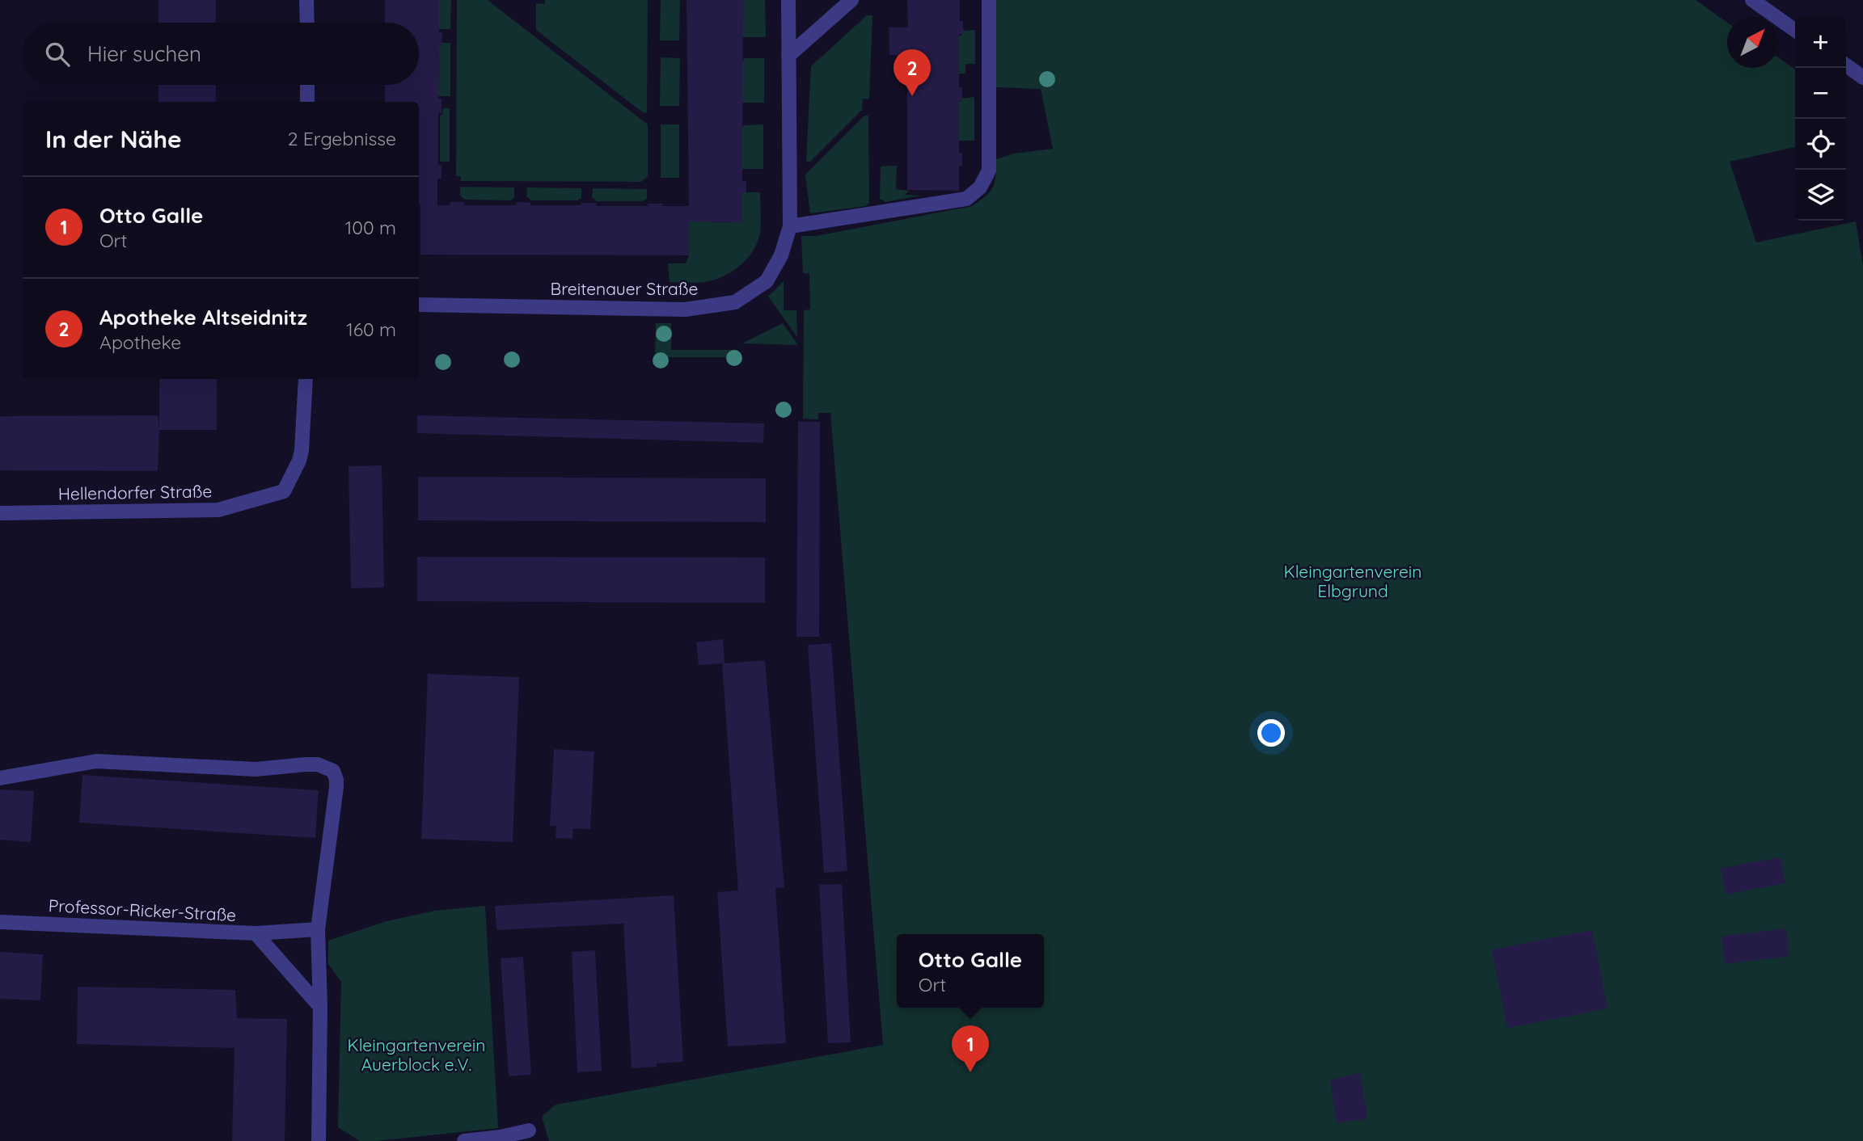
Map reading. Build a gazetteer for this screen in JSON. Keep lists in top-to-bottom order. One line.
{"streets":{"street":["Breitenauer Straße","Hellendorfer Straße","Professor-Ricker-Straße"]},"parks":["Kleingartenverein Elbgrund","Kleingartenverein Auerblock e.V."],"north":"top right","page":{"map_buttons":["+","−"],"search":"Hier suchen","pins":["2","1"],"heading":["In der Nähe","2 Ergebnisse"],"list":[{"mark":"1","name":"Otto Galle","note":"Ort","value":"100 m"},{"mark":"2","name":"Apotheke Altseidnitz","note":"Apotheke","value":"160 m"}],"popup":["Otto Galle","Ort"]}}
